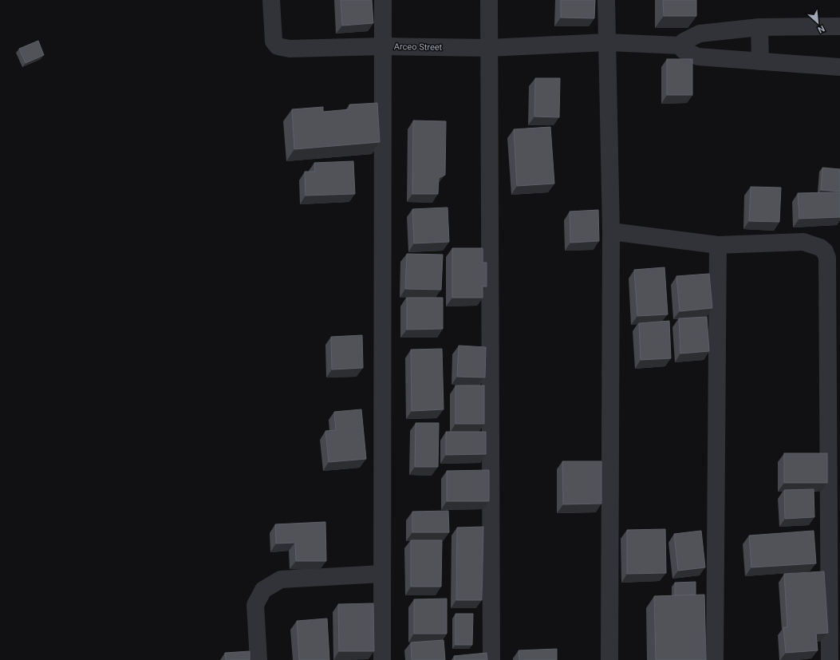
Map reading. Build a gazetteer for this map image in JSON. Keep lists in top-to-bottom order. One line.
{"streets":{"street":["Arceo Street"]},"north":"bottom right"}
